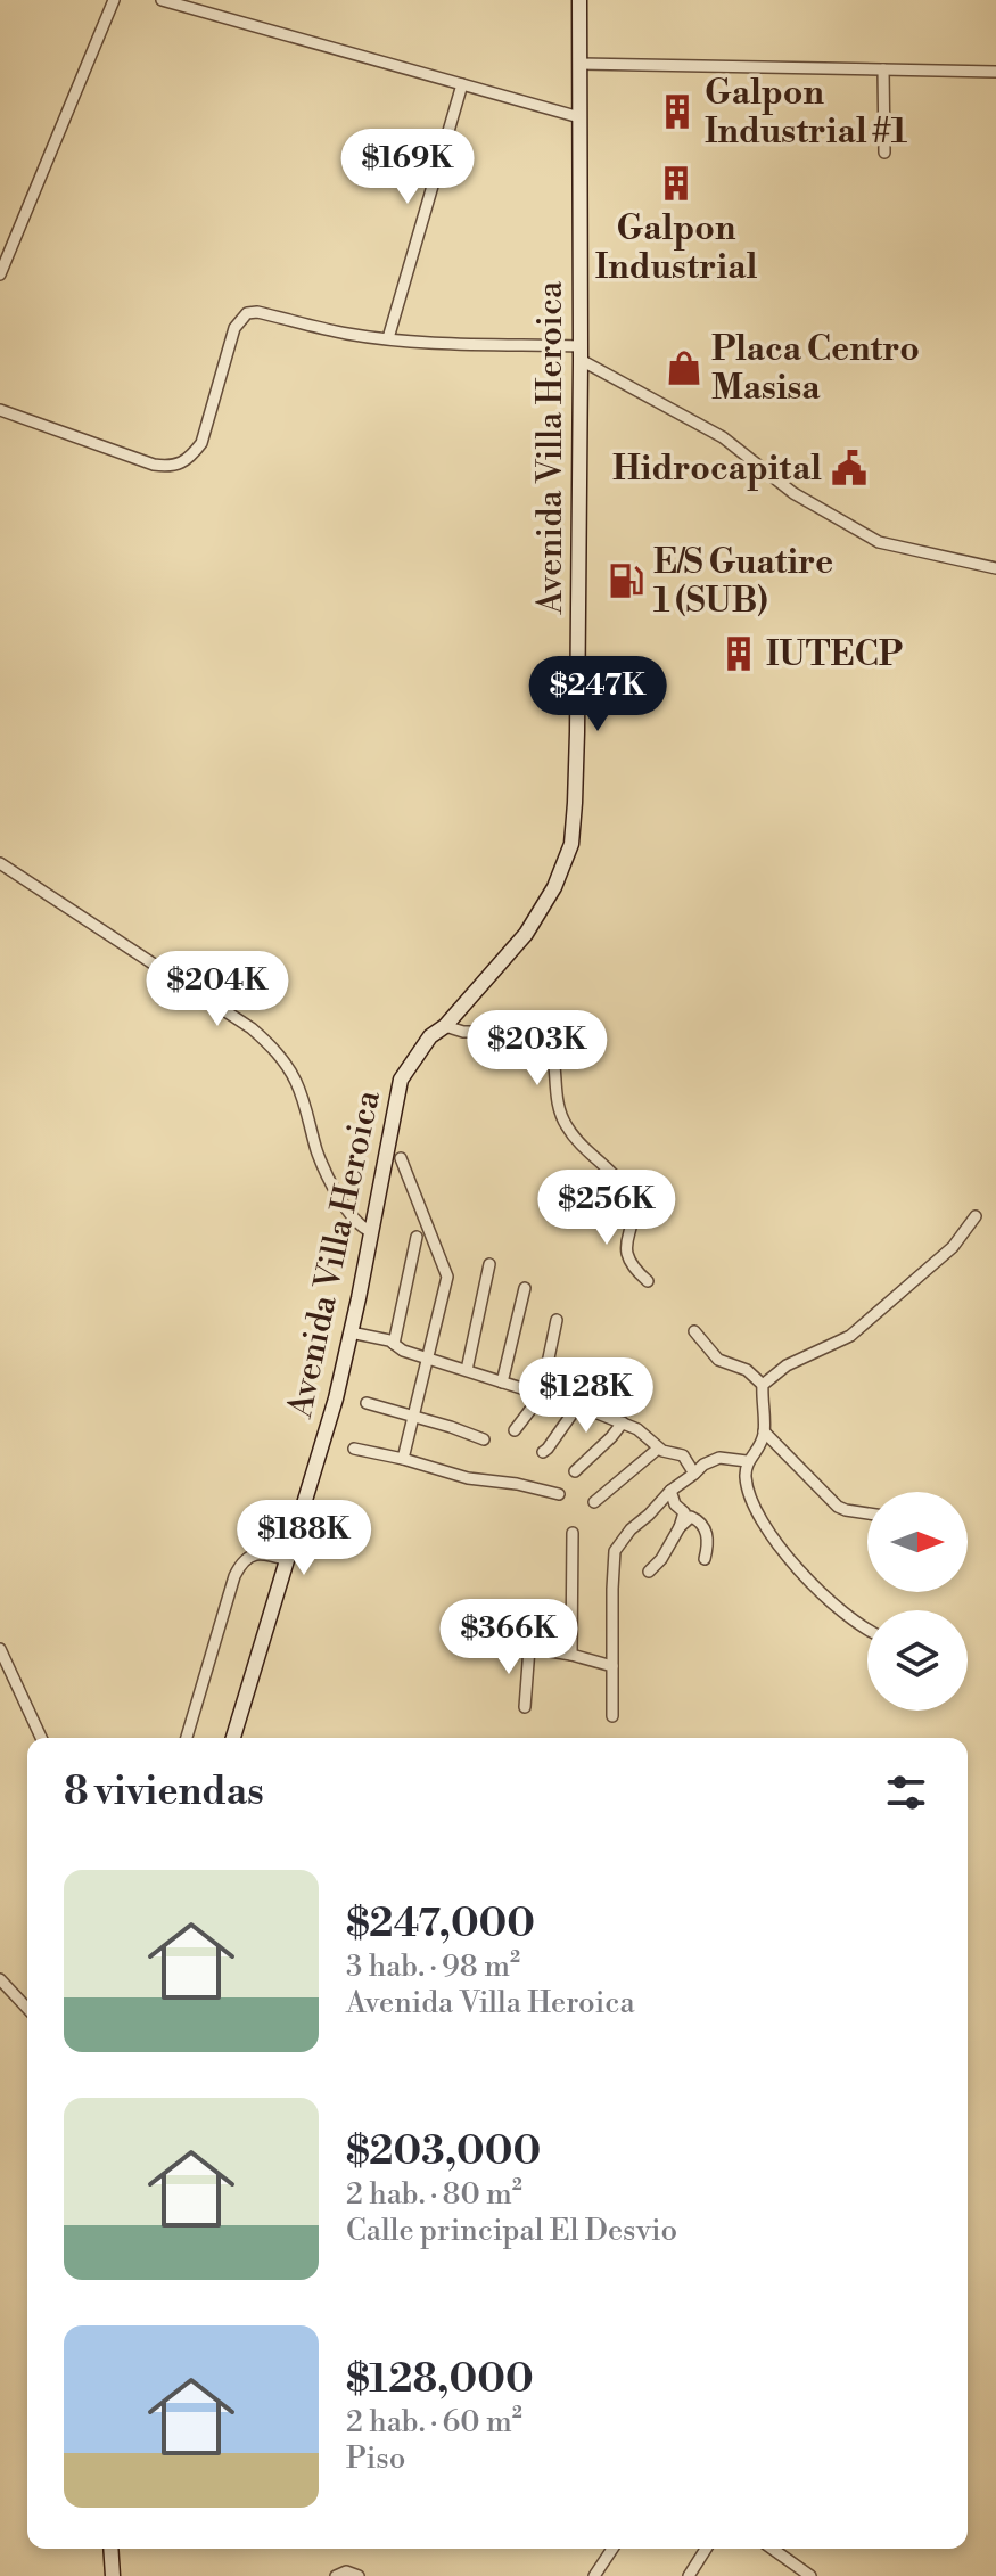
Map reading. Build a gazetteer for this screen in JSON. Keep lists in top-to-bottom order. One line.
{"streets":{"main road":["Avenida Villa Heroica"]},"places":{"building":["Galpon Industrial #1","Galpon Industrial","IUTECP"],"shop":["Placa Centro Masisa"],"public building":["Hidrocapital"],"fuel station":["E/S Guatire 1 (SUB)"]},"north":"right","page":{"price":["$169K","$247K","$204K","$203K","$256K","$128K","$188K","$366K"],"heading":"8 viviendas","list":[{"name":"$247,000","note":"3 hab. · 98 m² · Avenida Villa Heroica"},{"name":"$203,000","note":"2 hab. · 80 m² · Calle principal El Desvio"},{"name":"$128,000","note":"2 hab. · 60 m² · Piso"}]}}
